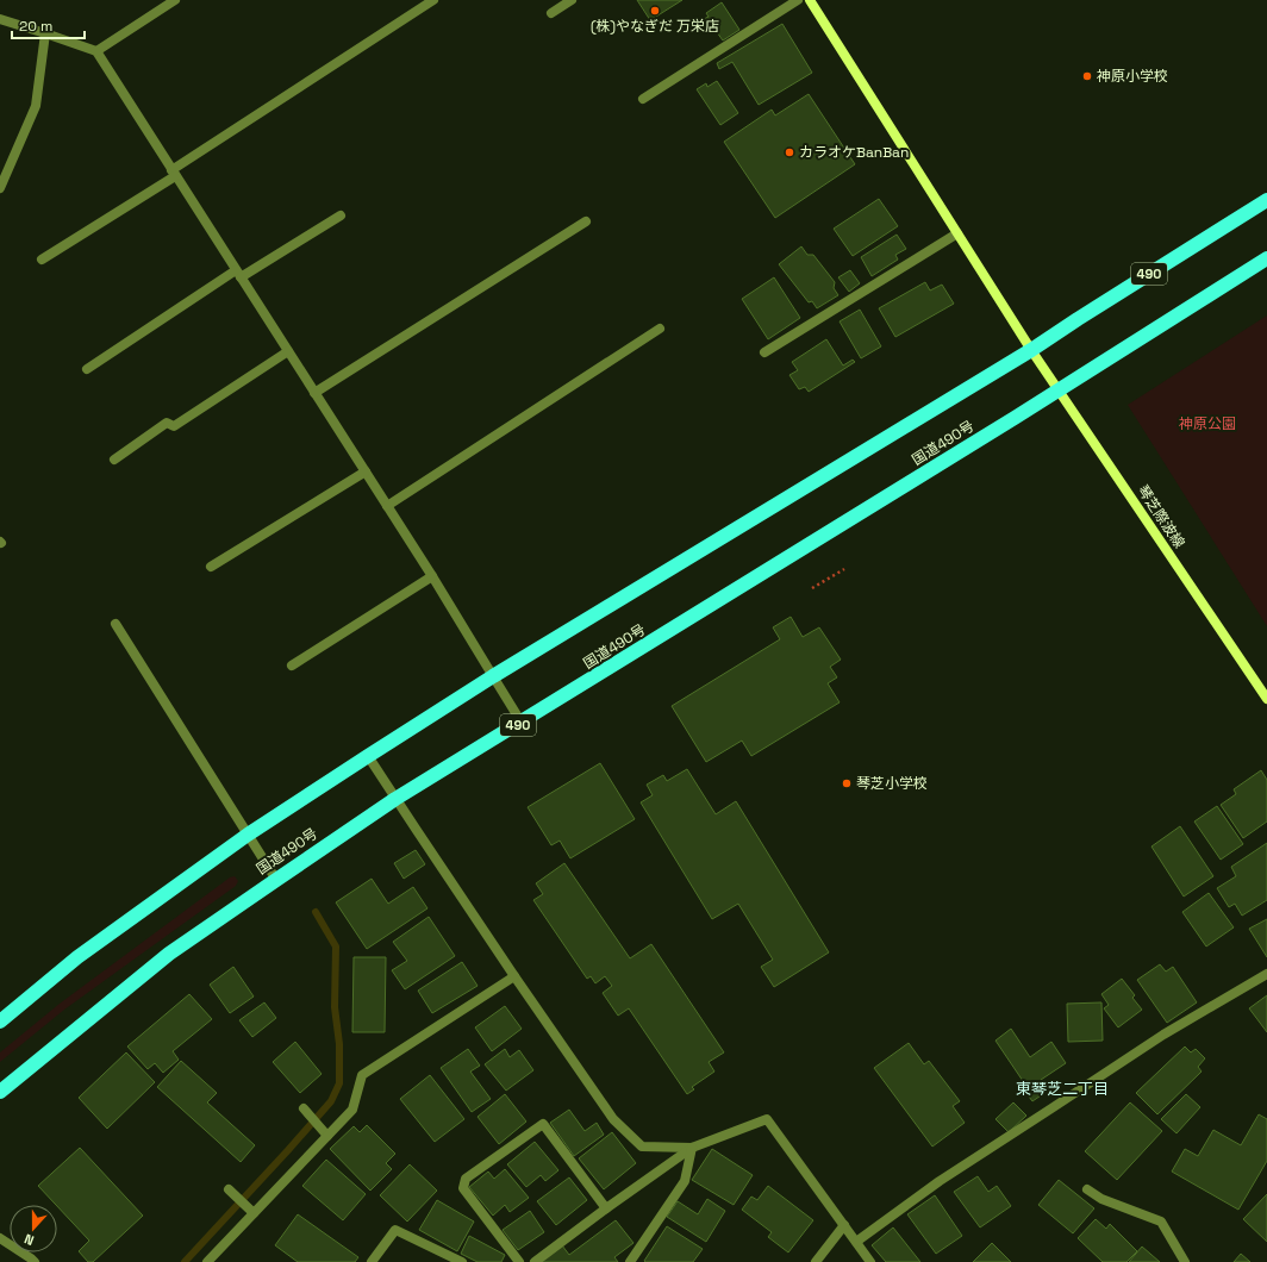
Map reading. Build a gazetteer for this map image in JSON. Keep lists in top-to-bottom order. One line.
{"streets":{"highway":["490","国道490号"],"main road":["琴芝際波線"]},"crossings":[["490","琴芝際波線"],["国道490号","琴芝際波線"]],"districts":["東琴芝二丁目"],"parks":["神原公園"],"places":["(株)やなぎだ 万栄店","神原小学校","カラオケBanBan","琴芝小学校"],"scale_bar":"20 m","north":"bottom"}
